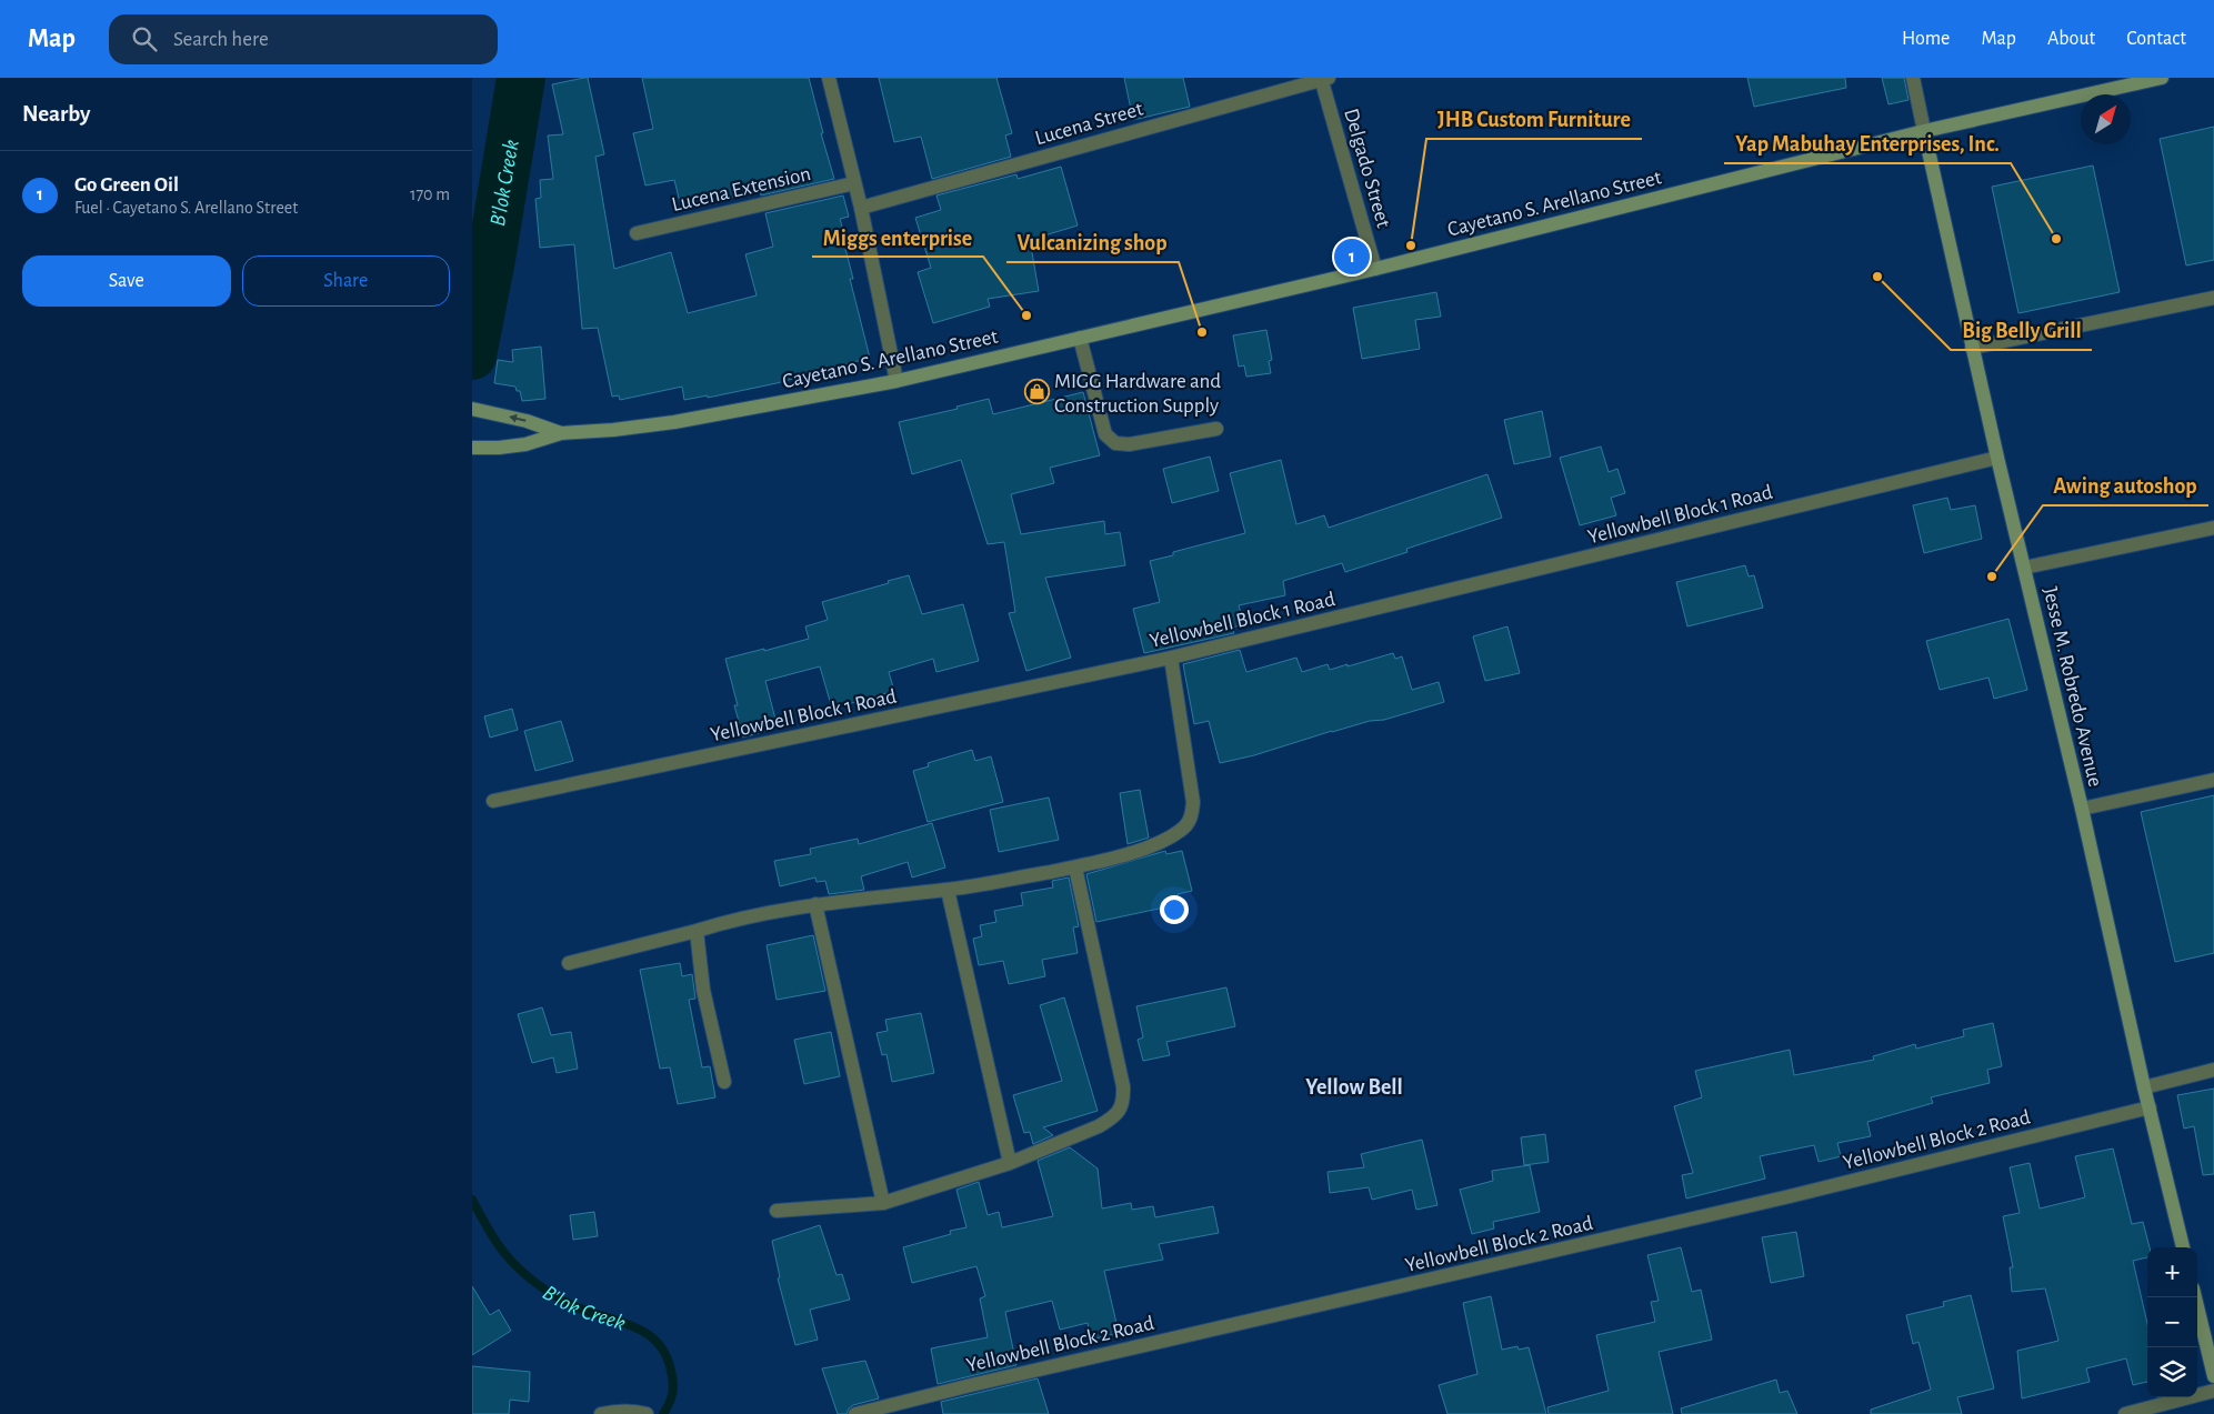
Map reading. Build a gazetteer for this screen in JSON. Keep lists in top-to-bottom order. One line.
{"streets":{"main road":["Cayetano S. Arellano Street","Jesse M. Robredo Avenue"],"street":["Lucena Street","Delgado Street","Lucena Extension","Yellowbell Block 1 Road","Yellowbell Block 2 Road"]},"crossings":[["Lucena Street","Delgado Street"],["Delgado Street","Cayetano S. Arellano Street"],["Cayetano S. Arellano Street","Jesse M. Robredo Avenue"],["Yellowbell Block 1 Road","Jesse M. Robredo Avenue"],["Jesse M. Robredo Avenue","Yellowbell Block 2 Road"]],"districts":["Yellow Bell"],"water":["B'lok Creek"],"places":{"other":["Yap Mabuhay Enterprises, Inc.","JHB Custom Furniture","Big Belly Grill","Miggs enterprise","Vulcanizing shop","Awing autoshop"],"shop":["MIGG Hardware and Construction Supply"]},"north":"top right","page":{"header":"Map","search":"Search here","nav":["Home","Map","About","Contact"],"heading":"Nearby","list":[{"mark":"1","name":"Go Green Oil","note":"Fuel · Cayetano S. Arellano Street","value":"170 m"}],"pins":"1","buttons":["Save","Share"],"map_buttons":["+","−"]}}
